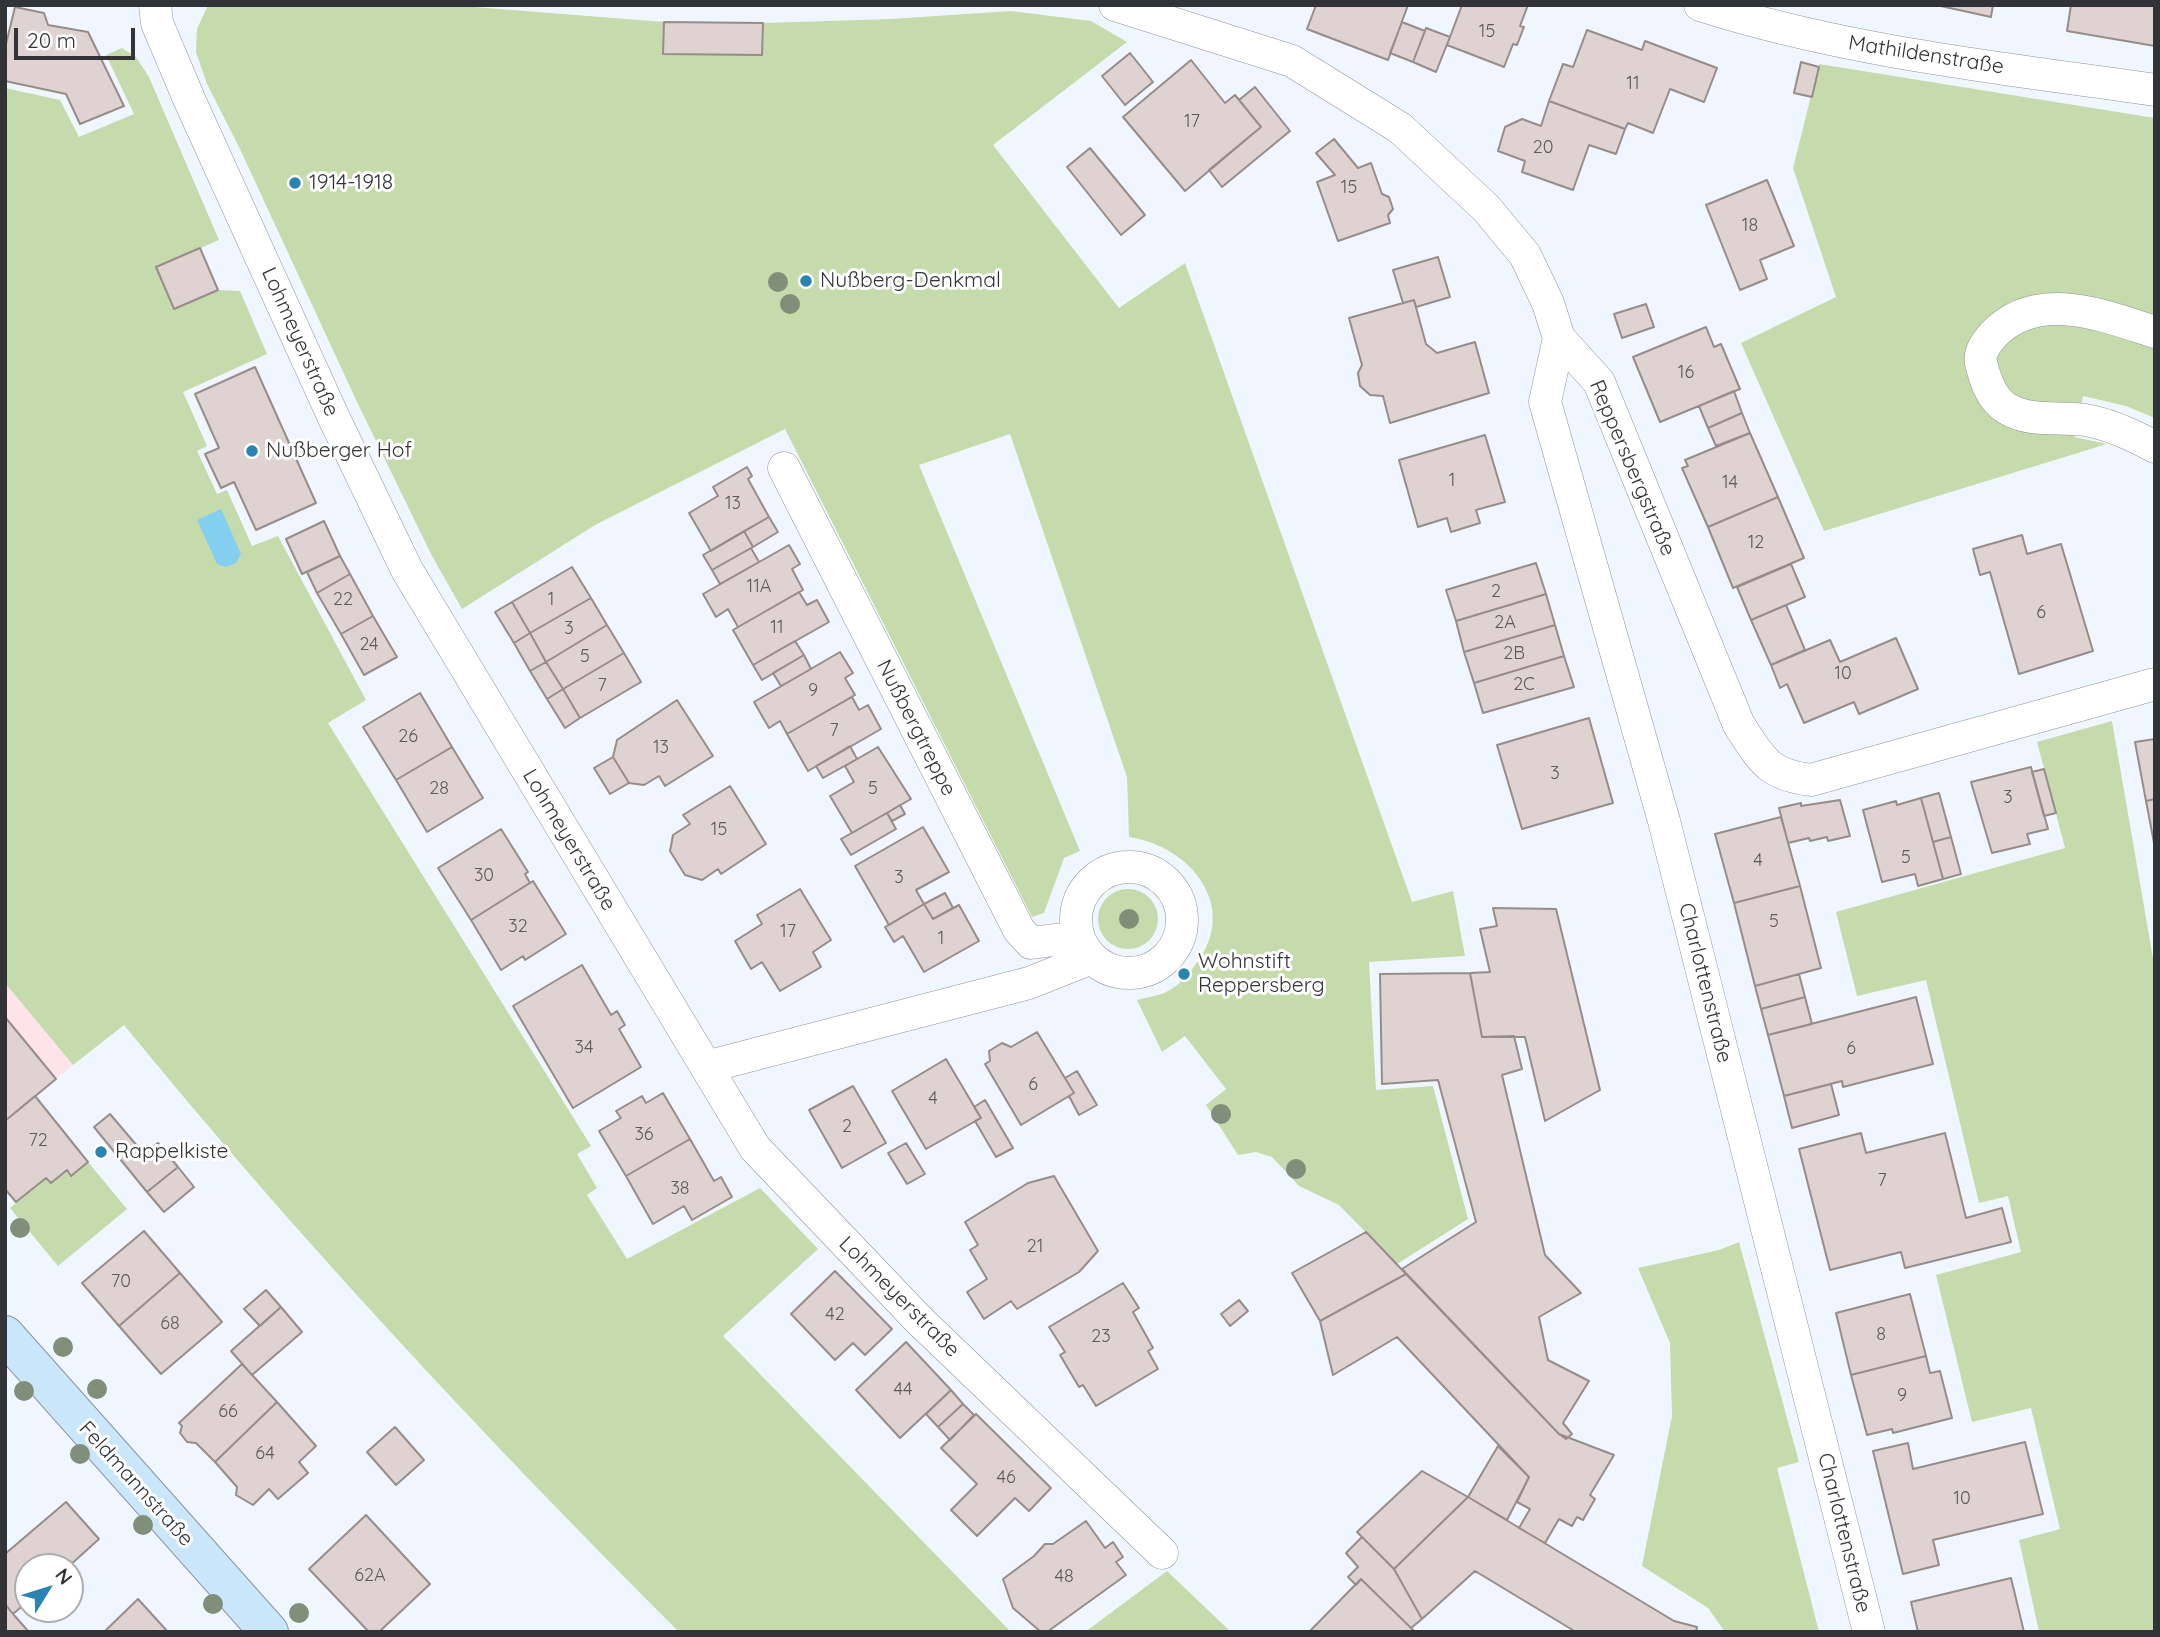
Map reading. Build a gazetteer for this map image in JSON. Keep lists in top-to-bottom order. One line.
{"streets":{"street":["Mathildenstraße","Lohmeyerstraße","Reppersbergstraße","Nußbergtreppe","Charlottenstraße","Feldmannstraße"]},"crossings":[["Lohmeyerstraße","Nußbergtreppe"],["Reppersbergstraße","Charlottenstraße"]],"places":["1914-1918","Nußberg-Denkmal","Nußberger Hof","Wohnstift Reppersberg","Rappelkiste"],"house_numbers":["15","11","17","20","15","18","16","1","14","13","12","11A","2","22","1","6","2A","11","3","24","2B","5","10","2C","7","9","7","26","13","3","28","5","3","15","5","4","30","3","5","32","17","1","34","6","6","4","2","36","72","7","38","21","70","42","68","8","23","44","9","66","64","46","10","62A","48"],"scale_bar":"20 m","north":"top right"}
